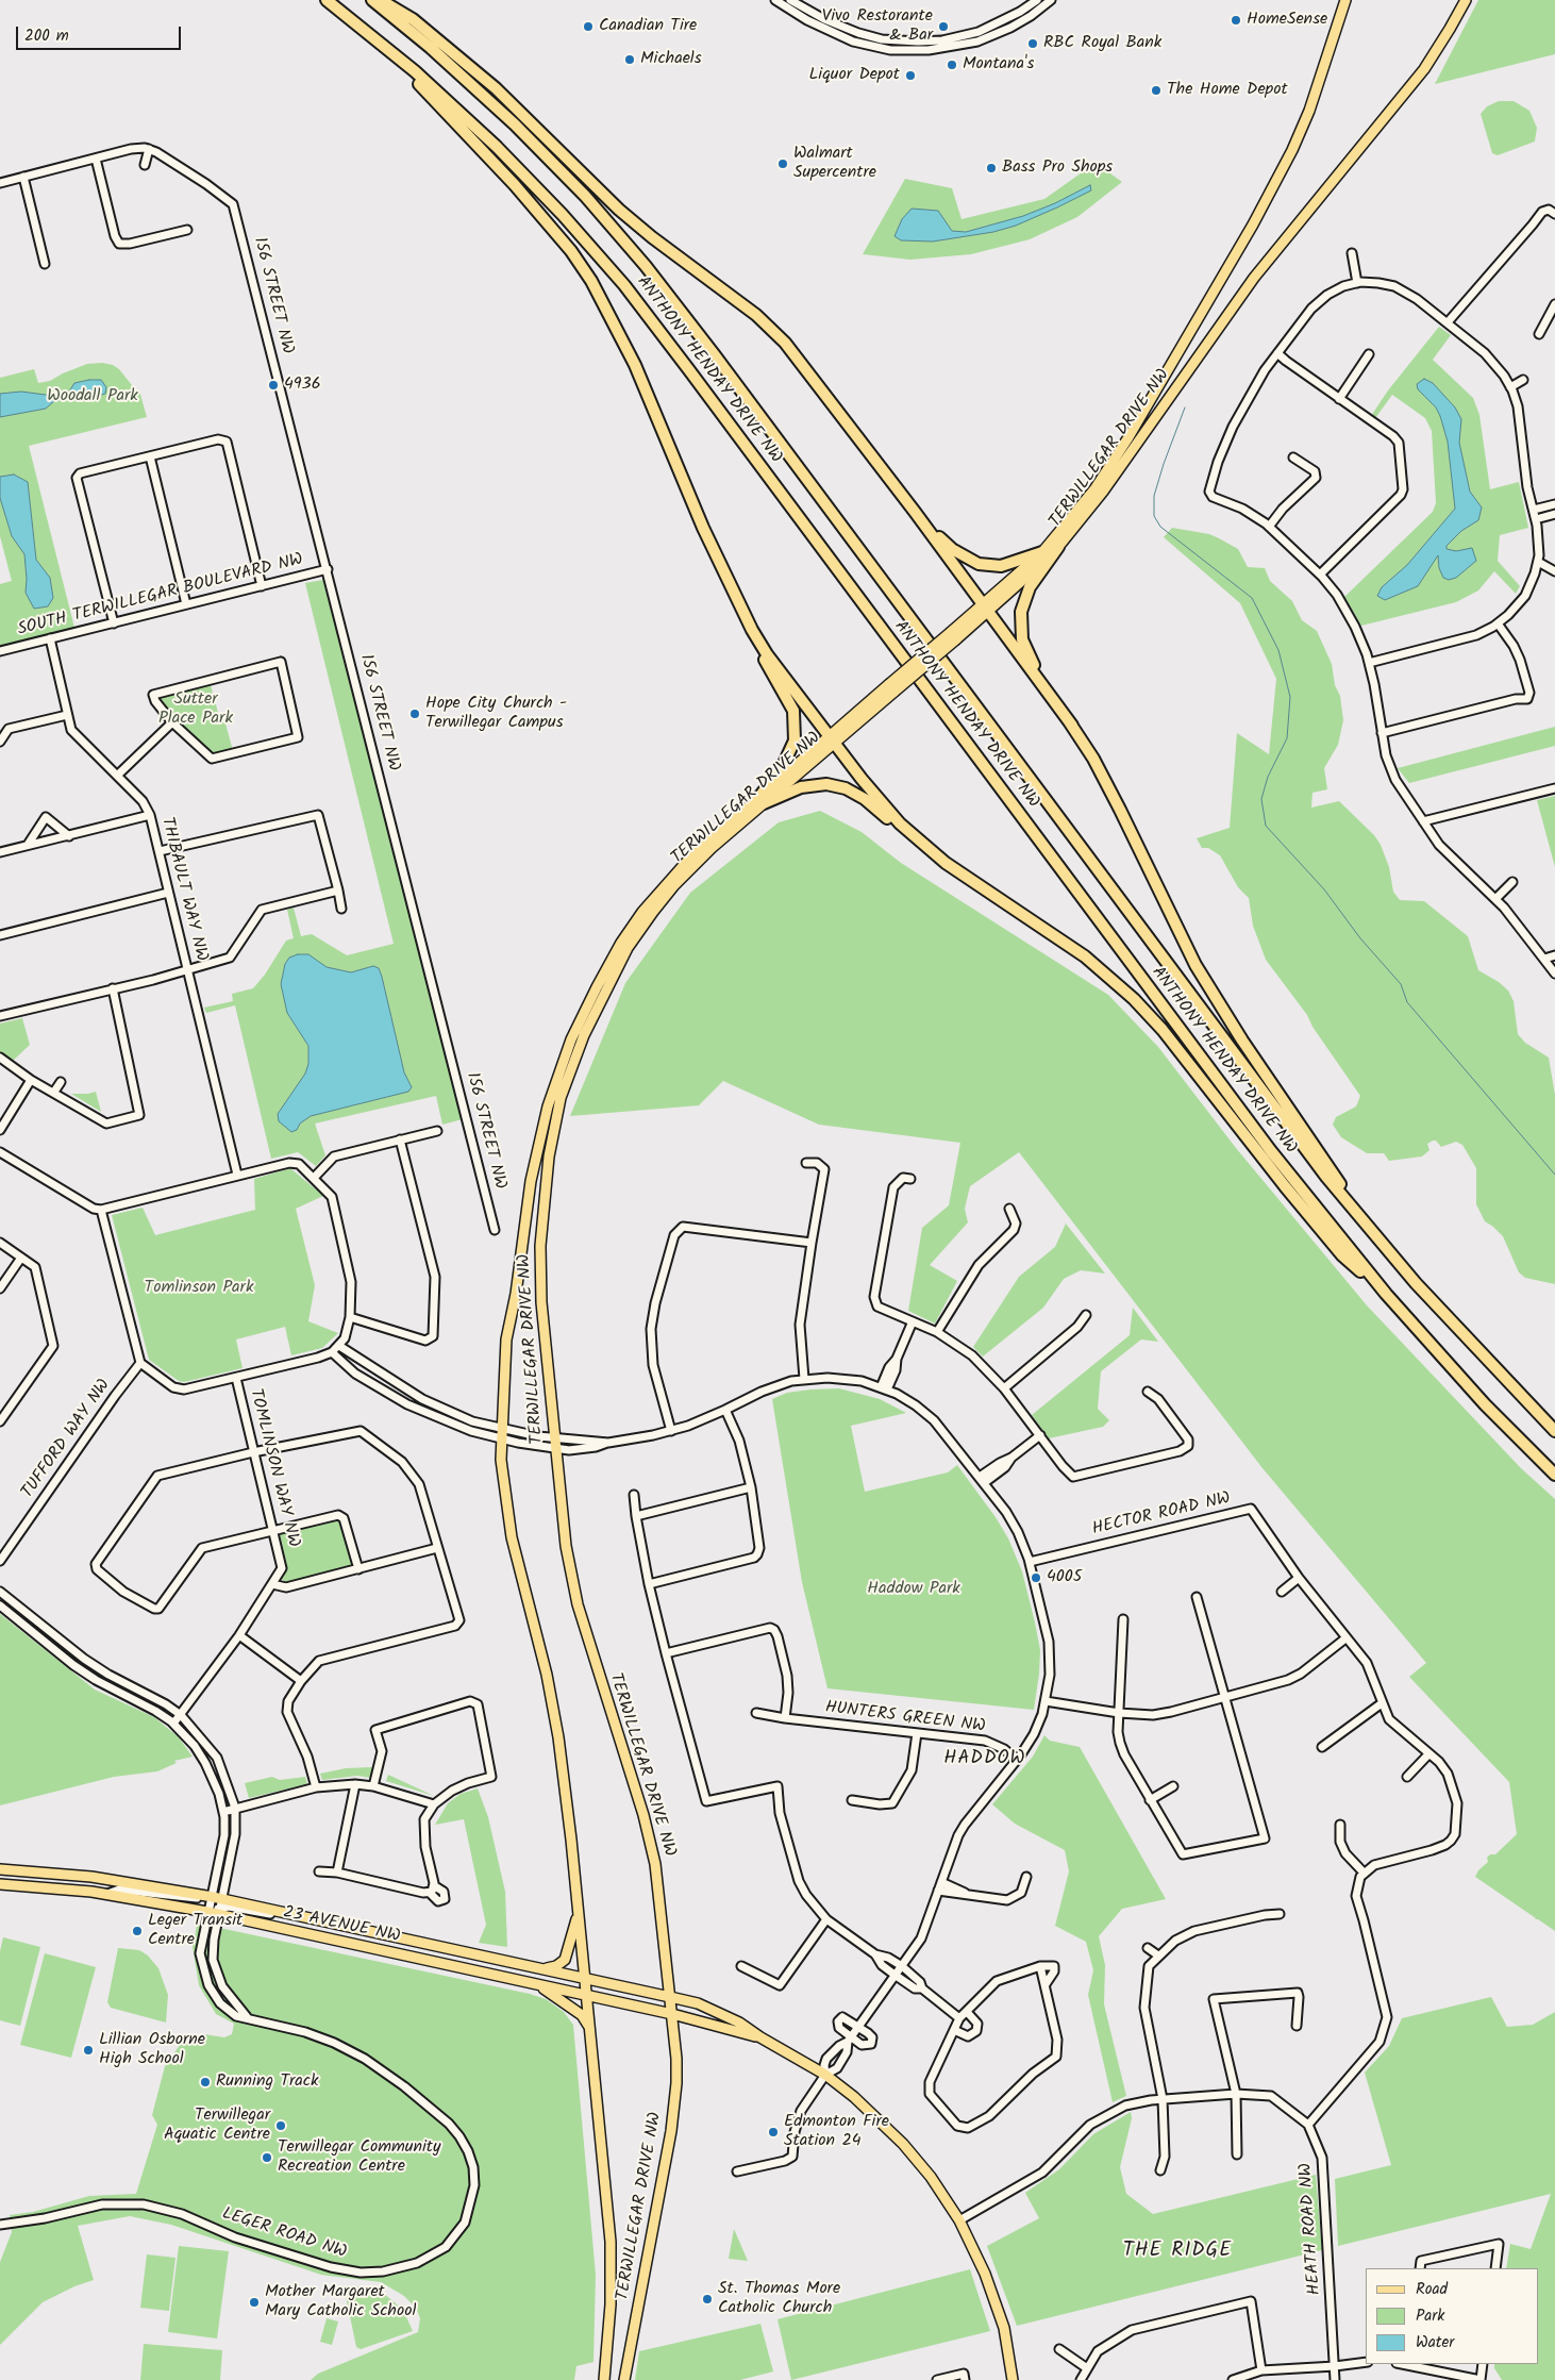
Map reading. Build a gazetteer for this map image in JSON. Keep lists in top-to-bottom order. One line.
{"streets":{"highway":["ANTHONY HENDAY DRIVE NW"],"main road":["TERWILLEGAR DRIVE NW","23 AVENUE NW"],"street":["156 STREET NW","SOUTH TERWILLEGAR BOULEVARD NW","THIBAULT WAY NW","TUFFORD WAY NW","TOMLINSON WAY NW","HECTOR ROAD NW","HUNTERS GREEN NW","HEATH ROAD NW","LEGER ROAD NW"]},"crossings":[["156 STREET NW","SOUTH TERWILLEGAR BOULEVARD NW"],["TERWILLEGAR DRIVE NW","23 AVENUE NW"],["SOUTH TERWILLEGAR BOULEVARD NW","THIBAULT WAY NW"],["TOMLINSON WAY NW","LEGER ROAD NW"],["23 AVENUE NW","LEGER ROAD NW"]],"districts":["HADDOW","THE RIDGE"],"parks":["Woodall Park","Sutter Place Park","Tomlinson Park","Haddow Park"],"places":["HomeSense","Canadian Tire","Vivo Restorante & Bar","RBC Royal Bank","Michaels","Montana's","Liquor Depot","The Home Depot","Walmart Supercentre","Bass Pro Shops","4936","Hope City Church - Terwillegar Campus","4005","Leger Transit Centre","Lillian Osborne High School","Running Track","Terwillegar Aquatic Centre","Edmonton Fire Station 24","Terwillegar Community Recreation Centre","St. Thomas More Catholic Church","Mother Margaret Mary Catholic School"],"legend":["Road","Park","Water"],"scale_bar":"200 m"}
